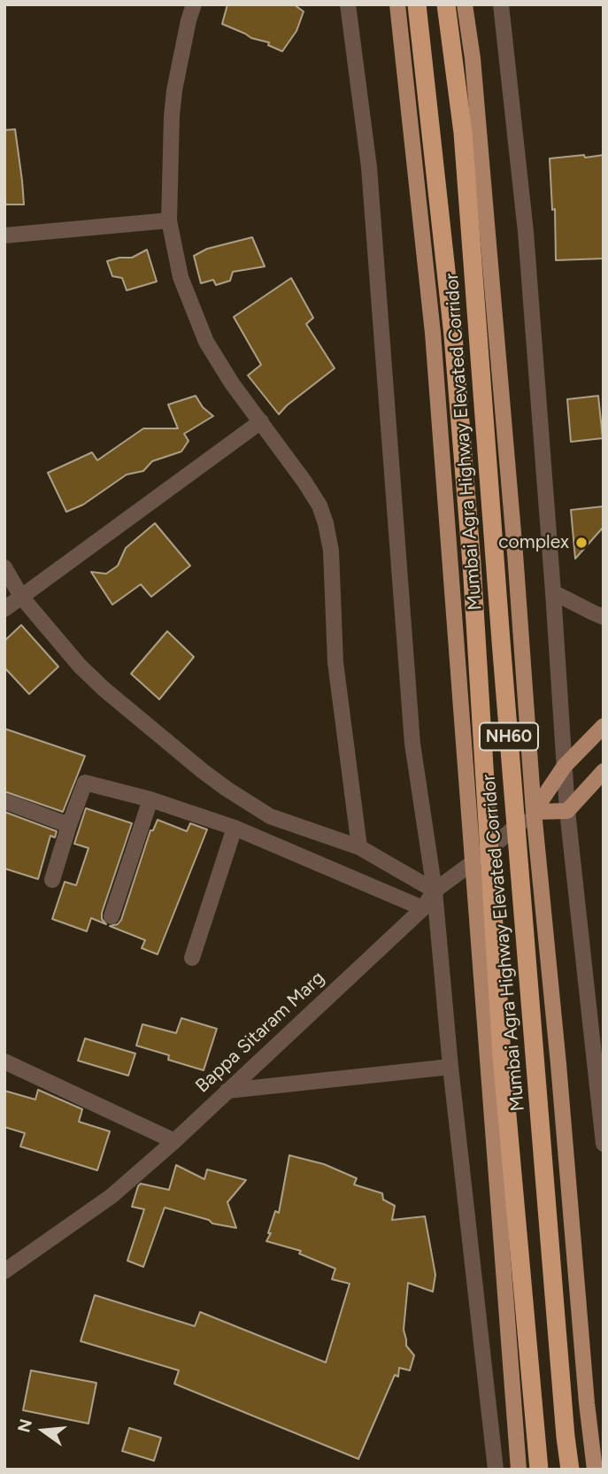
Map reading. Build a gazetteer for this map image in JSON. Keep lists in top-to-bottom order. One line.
{"streets":{"highway":["Mumbai Agra Highway Elevated Corridor","NH60"],"street":["Bappa Sitaram Marg"]},"places":["complex"],"north":"left"}
